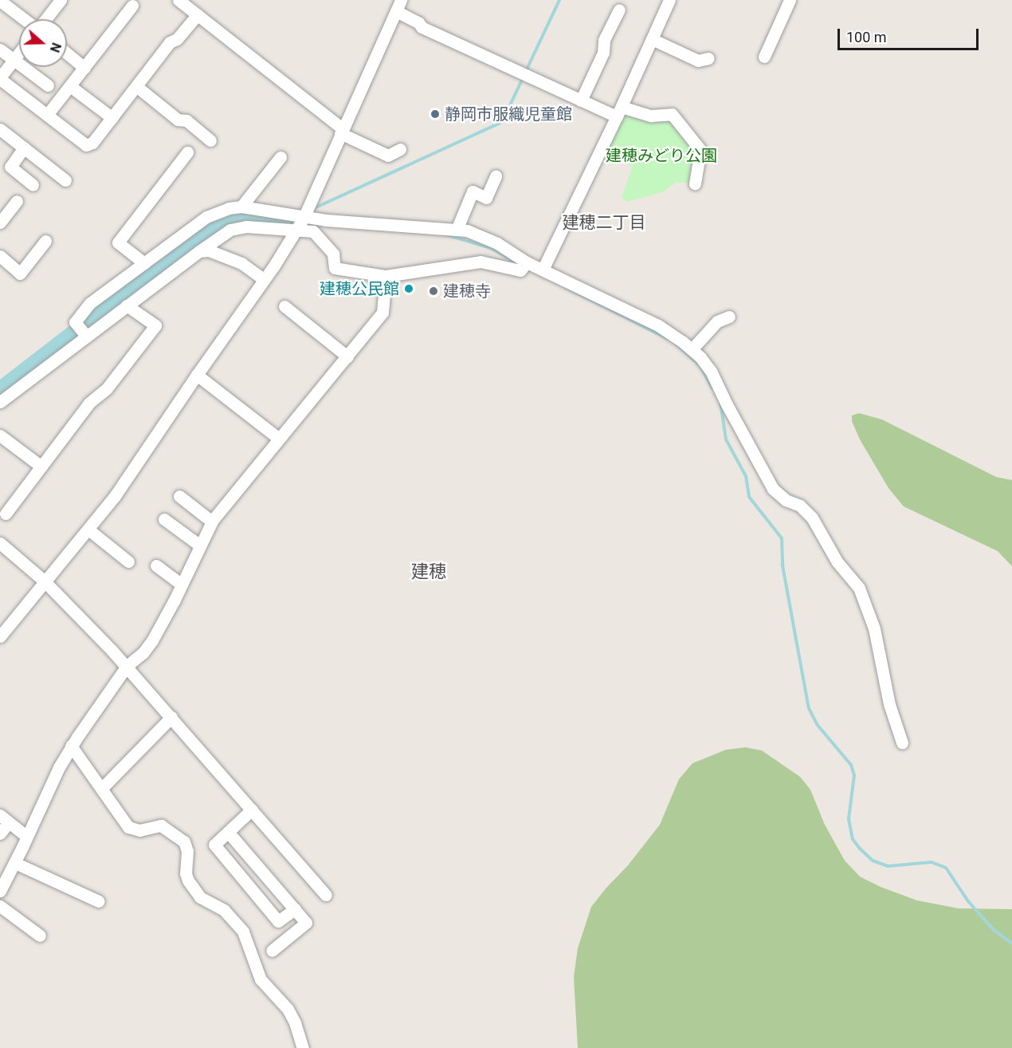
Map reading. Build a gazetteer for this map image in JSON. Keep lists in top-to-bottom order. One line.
{"districts":["建穂二丁目","建穂"],"parks":["建穂みどり公園"],"places":["静岡市服織児童館","建穂公民館","建穂寺"],"scale_bar":"100 m","north":"right"}
